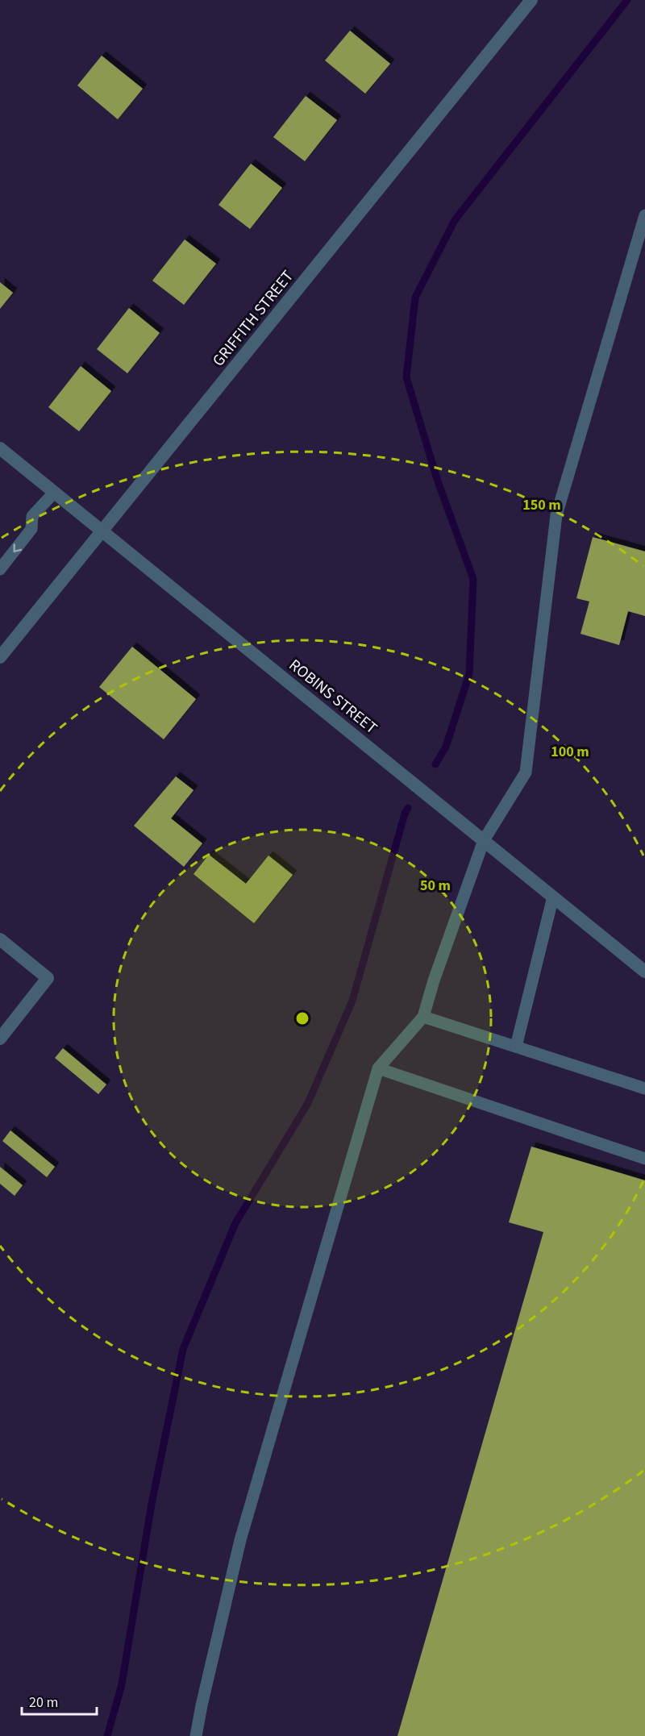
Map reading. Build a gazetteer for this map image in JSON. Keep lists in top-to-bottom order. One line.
{"streets":{"street":["GRIFFITH STREET","ROBINS STREET"]},"crossings":[["GRIFFITH STREET","ROBINS STREET"]],"scale_bar":"20 m","rings":["150 m","100 m","50 m"]}
